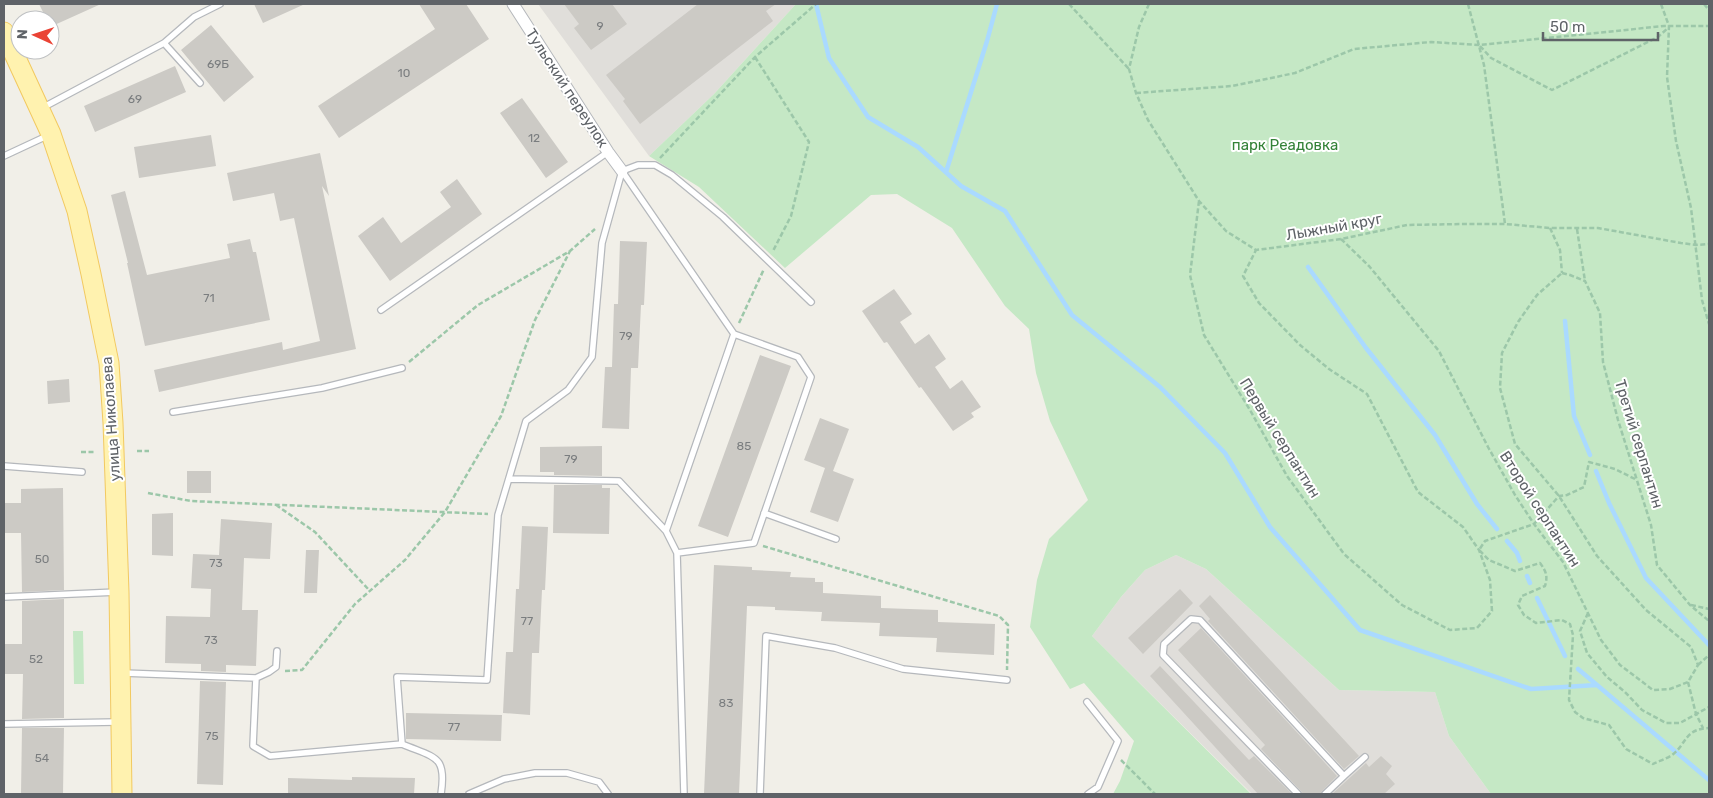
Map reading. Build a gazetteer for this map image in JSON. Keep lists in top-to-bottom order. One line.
{"streets":{"main road":["улица Николаева"],"street":["Тульский переулок"],"path":["Лыжный круг","Первый серпантин","Третий серпантин","Второй серпантин"]},"crossings":[["Лыжный круг","Первый серпантин"],["Лыжный круг","Третий серпантин"],["Лыжный круг","Второй серпантин"]],"parks":["парк Реадовка"],"house_numbers":["9","69Б","10","69","12","71","79","85","79","50","73","77","73","52","83","77","75","54"],"scale_bar":"50 m","north":"left"}
